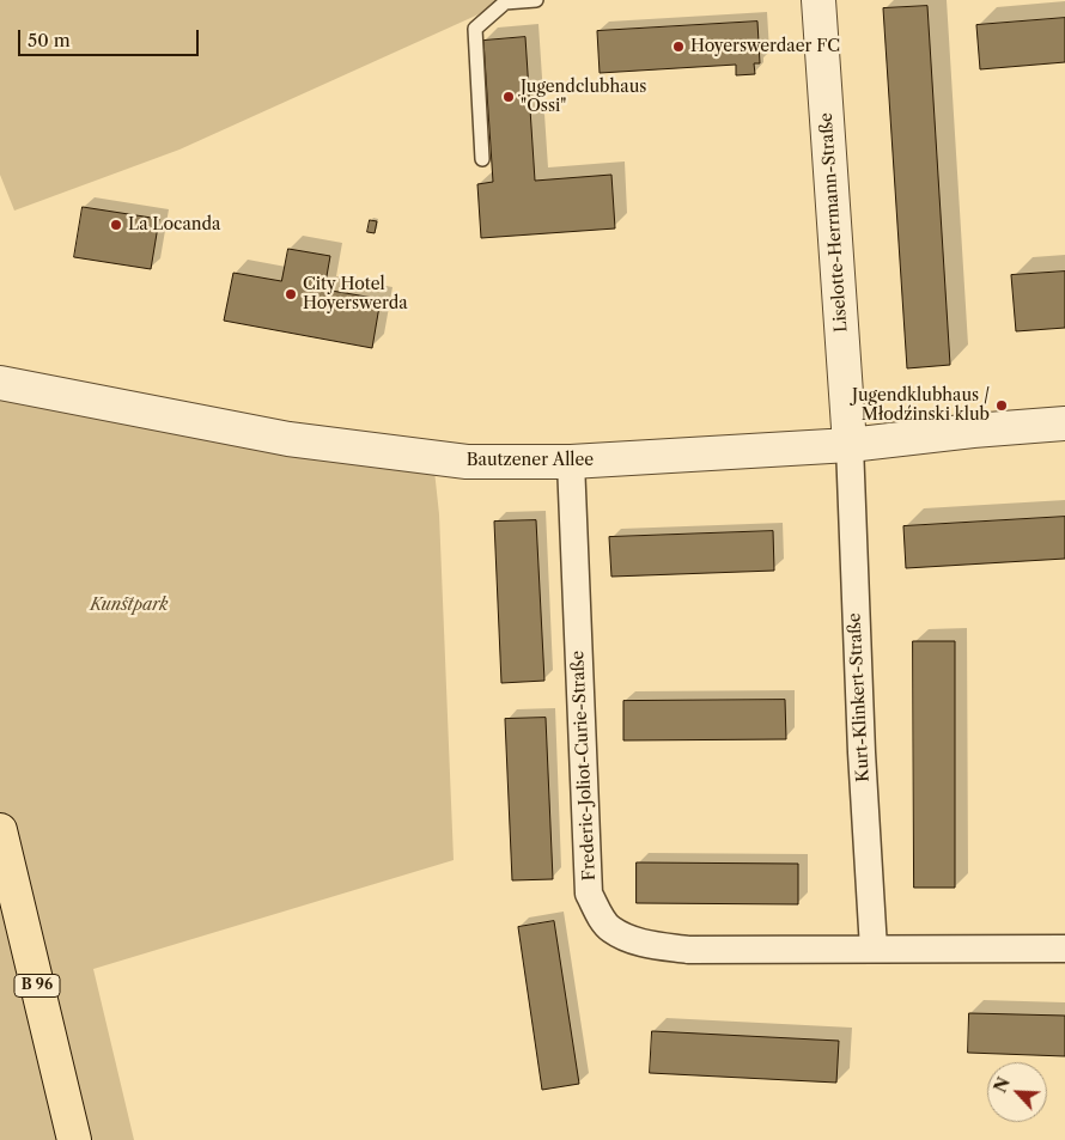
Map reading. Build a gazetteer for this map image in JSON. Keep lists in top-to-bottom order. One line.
{"streets":{"main road":["B 96"],"street":["Liselotte-Herrmann-Straße","Bautzener Allee","Kurt-Klinkert-Straße","Frederic-Joliot-Curie-Straße"]},"crossings":[["Liselotte-Herrmann-Straße","Bautzener Allee"],["Liselotte-Herrmann-Straße","Kurt-Klinkert-Straße"],["Bautzener Allee","Kurt-Klinkert-Straße"],["Bautzener Allee","Frederic-Joliot-Curie-Straße"],["Kurt-Klinkert-Straße","Frederic-Joliot-Curie-Straße"]],"parks":["Kunstpark"],"places":["Hoyerswerdaer FC","Jugendclubhaus \"Ossi\"","La Locanda","City Hotel Hoyerswerda","Jugendklubhaus / Młodźinski klub"],"scale_bar":"50 m","north":"top left"}
